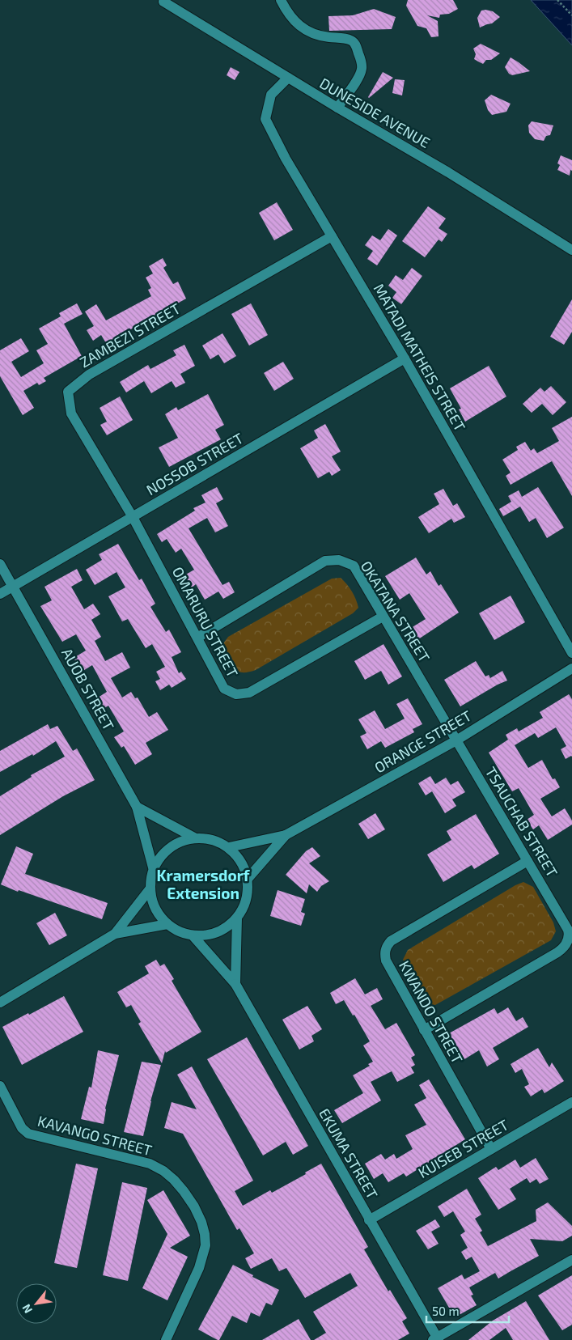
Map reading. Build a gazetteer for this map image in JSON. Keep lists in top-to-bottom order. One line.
{"streets":{"street":["DUNESIDE AVENUE","ZAMBEZI STREET","MATADI MATHEIS STREET","NOSSOB STREET","OKATANA STREET","OMARURU STREET","AUOB STREET","ORANGE STREET","TSAUCHAB STREET","KWANDO STREET","KAVANGO STREET","KUISEB STREET","EKUMA STREET"]},"crossings":[["DUNESIDE AVENUE","MATADI MATHEIS STREET"],["ZAMBEZI STREET","MATADI MATHEIS STREET"],["ZAMBEZI STREET","NOSSOB STREET"],["ZAMBEZI STREET","OMARURU STREET"],["MATADI MATHEIS STREET","NOSSOB STREET"],["NOSSOB STREET","OMARURU STREET"],["NOSSOB STREET","AUOB STREET"],["OKATANA STREET","OMARURU STREET"],["OKATANA STREET","ORANGE STREET"],["OKATANA STREET","TSAUCHAB STREET"],["AUOB STREET","ORANGE STREET"],["AUOB STREET","EKUMA STREET"],["ORANGE STREET","TSAUCHAB STREET"],["ORANGE STREET","EKUMA STREET"],["TSAUCHAB STREET","KWANDO STREET"],["KWANDO STREET","KUISEB STREET"],["KUISEB STREET","EKUMA STREET"]],"districts":["Kramersdorf Extension"],"scale_bar":"50 m","north":"bottom left"}
